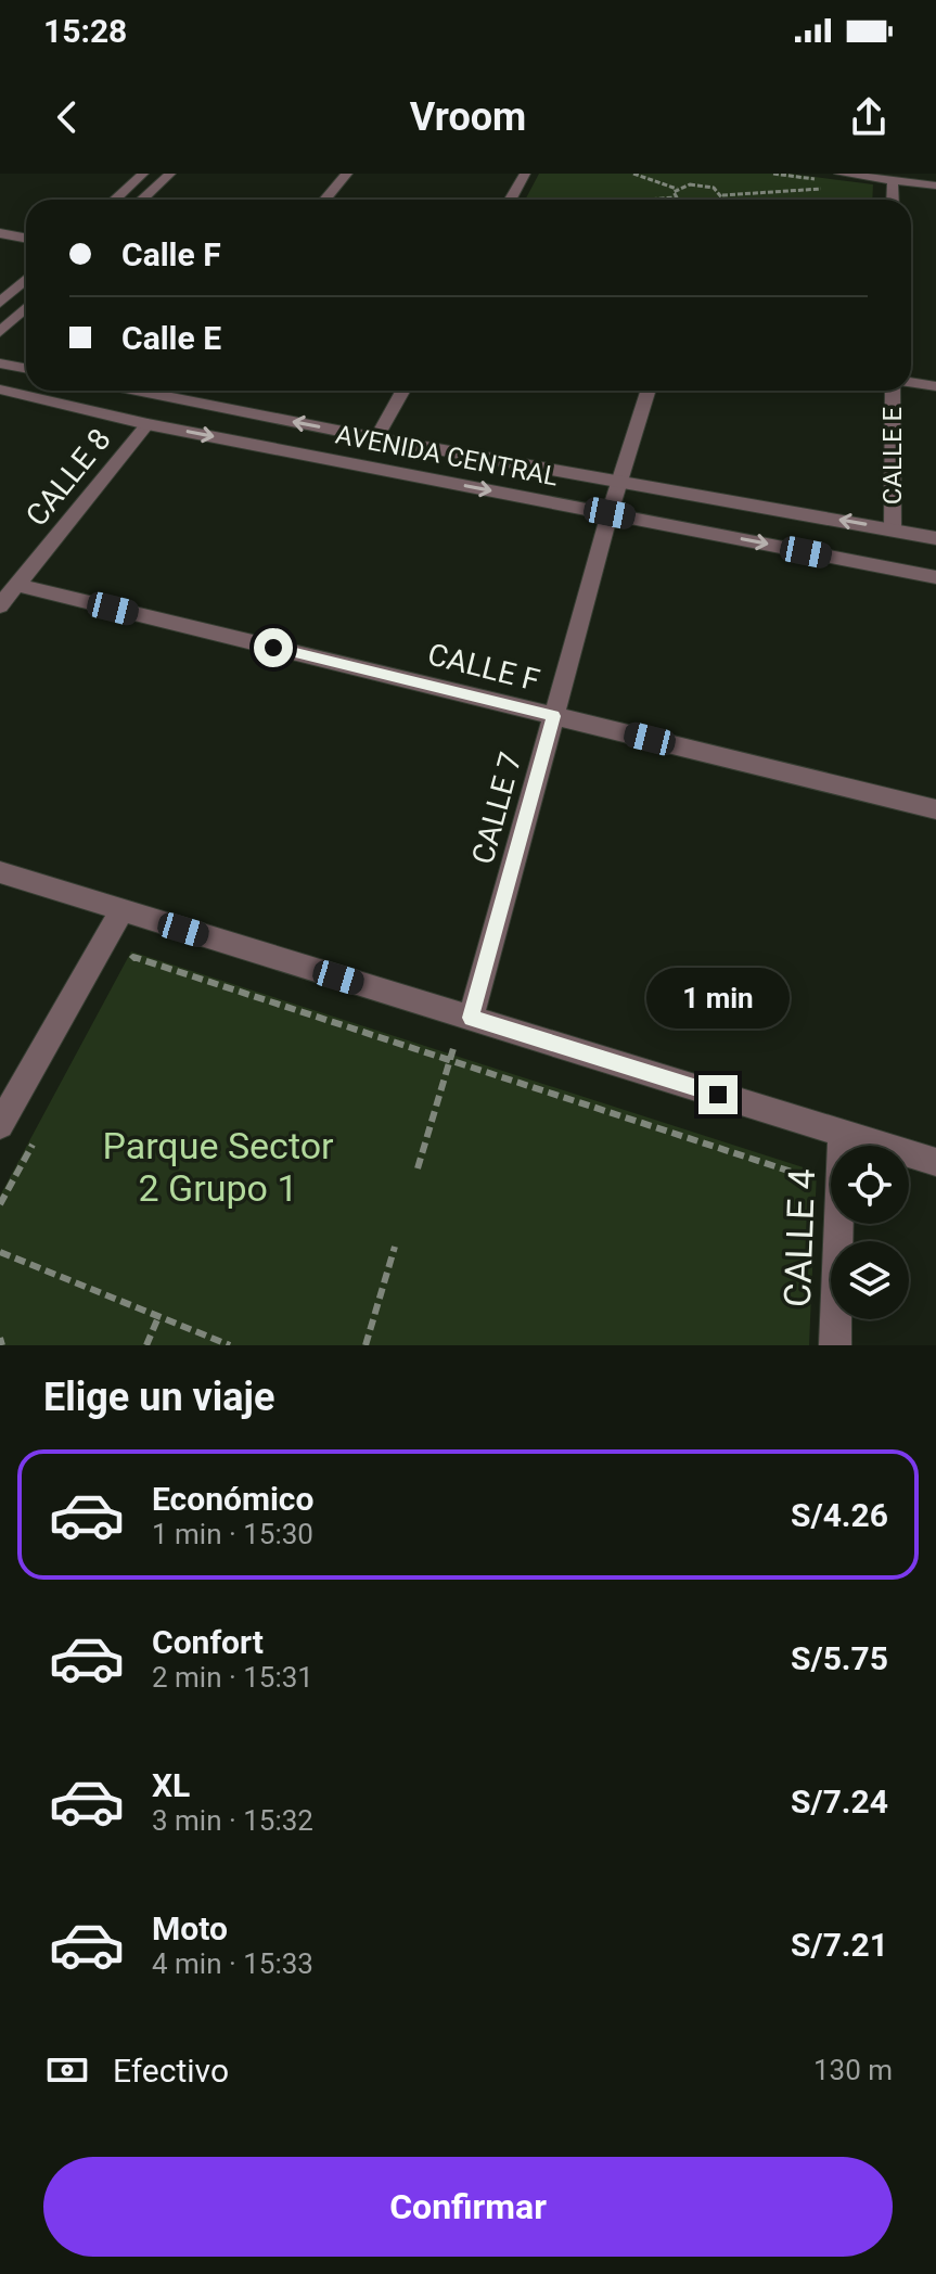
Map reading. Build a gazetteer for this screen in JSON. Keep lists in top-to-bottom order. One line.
{"streets":{"street":["AVENIDA CENTRAL","CALLE E","CALLE 8","CALLE F","CALLE 7","CALLE 4"]},"crossings":[["AVENIDA CENTRAL","CALLE E"],["AVENIDA CENTRAL","CALLE 8"],["AVENIDA CENTRAL","CALLE 7"],["CALLE 8","CALLE F"],["CALLE F","CALLE 7"]],"parks":["Parque Sector 2 Grupo 1"],"page":{"status":"15:28","header":"Vroom","banner":["Calle F","Calle E"],"bubble":"1 min","heading":"Elige un viaje","list":[{"name":"Económico","note":"1 min · 15:30","value":"S/4.26"},{"name":"Confort","note":"2 min · 15:31","value":"S/5.75"},{"name":"XL","note":"3 min · 15:32","value":"S/7.24"},{"name":"Moto","note":"4 min · 15:33","value":"S/7.21"}],"pay":["Efectivo","130 m"],"buttons":"Confirmar"}}
